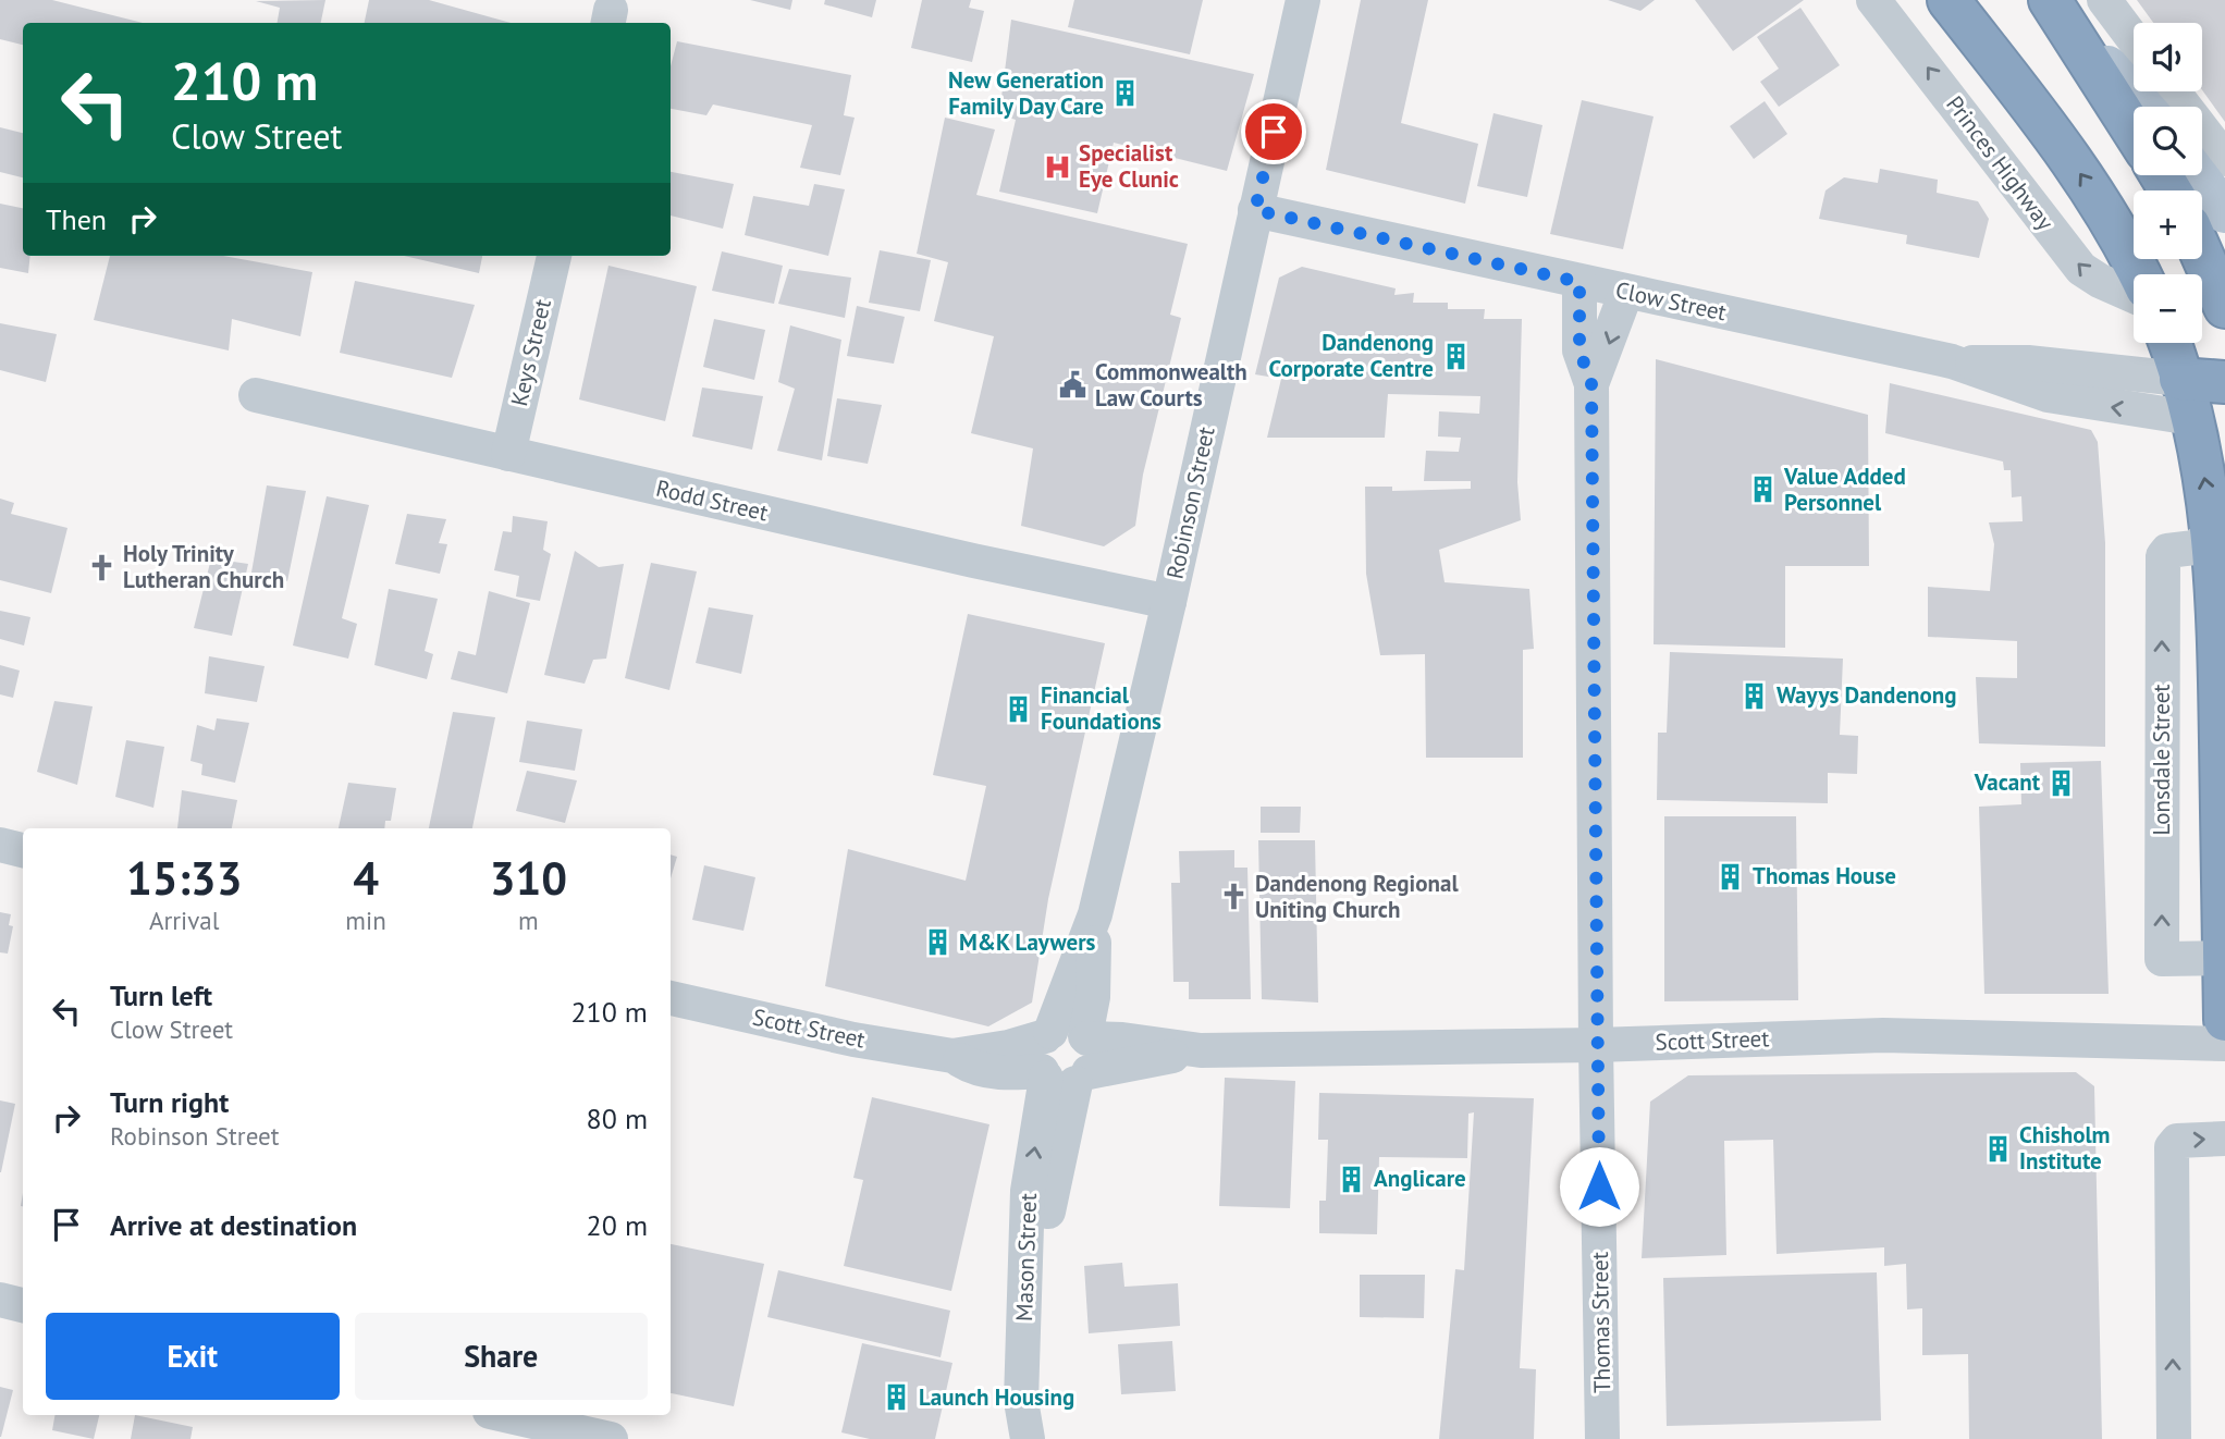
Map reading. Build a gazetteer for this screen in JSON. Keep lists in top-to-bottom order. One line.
{"streets":{"highway":["Clow Street"],"street":["Princes Highway","Keys Street","Rodd Street","Robinson Street","Lonsdale Street","Scott Street","Mason Street","Thomas Street"]},"crossings":[["Clow Street","Robinson Street"],["Clow Street","Thomas Street"],["Keys Street","Rodd Street"],["Rodd Street","Robinson Street"],["Robinson Street","Scott Street"],["Robinson Street","Mason Street"],["Scott Street","Mason Street"],["Scott Street","Thomas Street"]],"one_way":["Princes Highway","Lonsdale Street"],"places":{"building":["New Generation Family Day Care","Dandenong Corporate Centre","Value Added Personnel","Wayys Dandenong","Financial Foundations","Vacant","Thomas House","M&K Laywers","Chisholm Institute","Anglicare","Launch Housing"],"hospital":["Specialist Eye Clunic"],"public building":["Commonwealth Law Courts"],"church":["Holy Trinity Lutheran Church","Dandenong Regional Uniting Church"]},"page":{"map_buttons":["+","−"],"turn":["210 m","Clow Street"],"then":"Then","eta":["15:33","Arrival","4","min","310","m"],"list":[{"name":"Turn left","note":"Clow Street","value":"210 m"},{"name":"Turn right","note":"Robinson Street","value":"80 m"},{"name":"Arrive at destination","value":"20 m"}],"buttons":["Exit","Share"]}}
